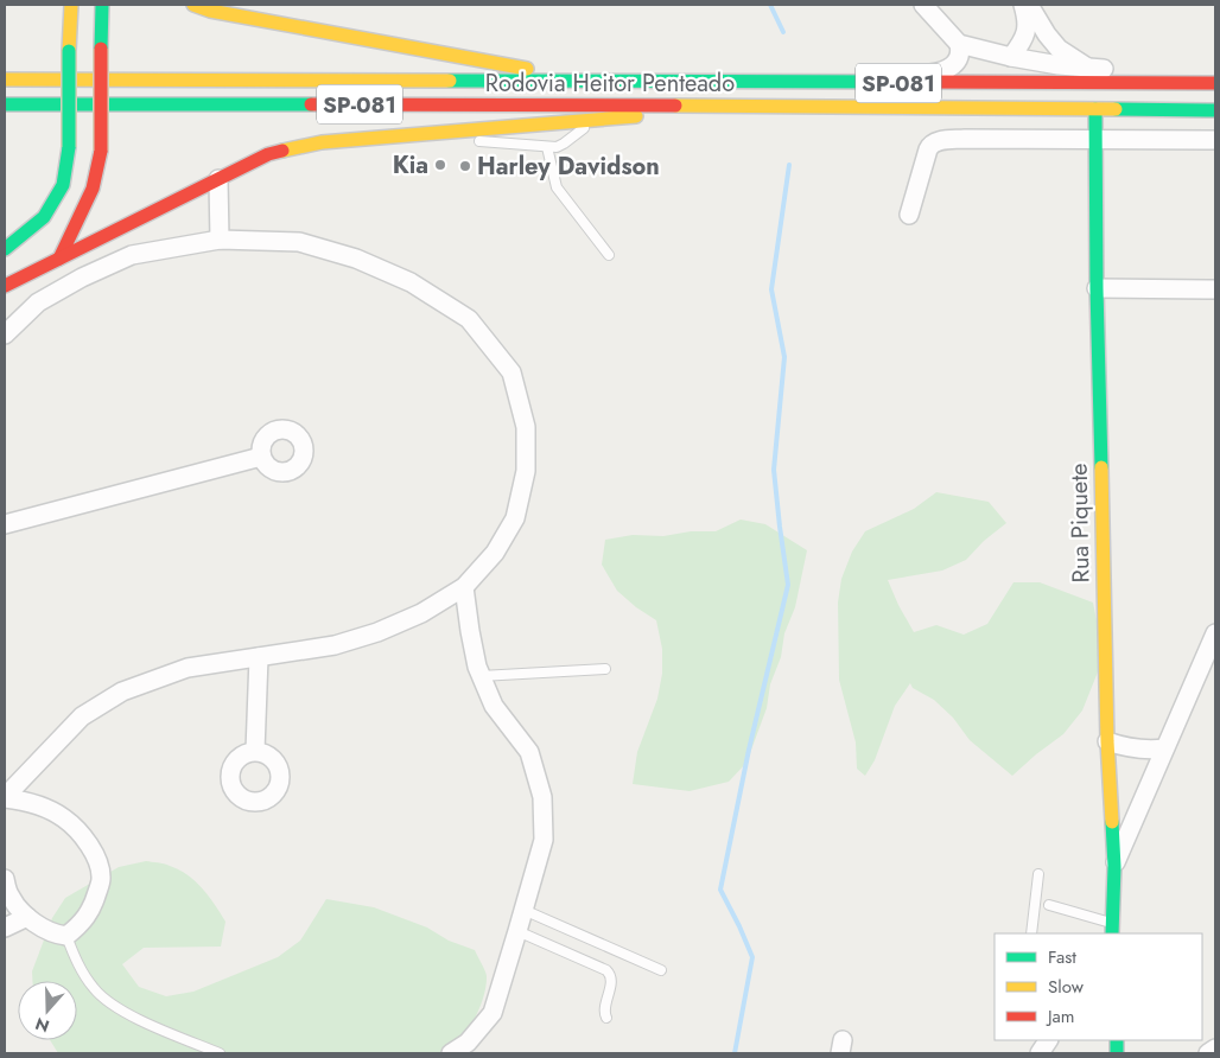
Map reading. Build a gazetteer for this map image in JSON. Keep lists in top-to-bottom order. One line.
{"streets":{"main road":["Rodovia Heitor Penteado","SP-081","Rua Piquete"]},"crossings":[["Rodovia Heitor Penteado","Rua Piquete"]],"places":["Kia","Harley Davidson"],"legend":["Fast","Slow","Jam"],"north":"bottom"}
